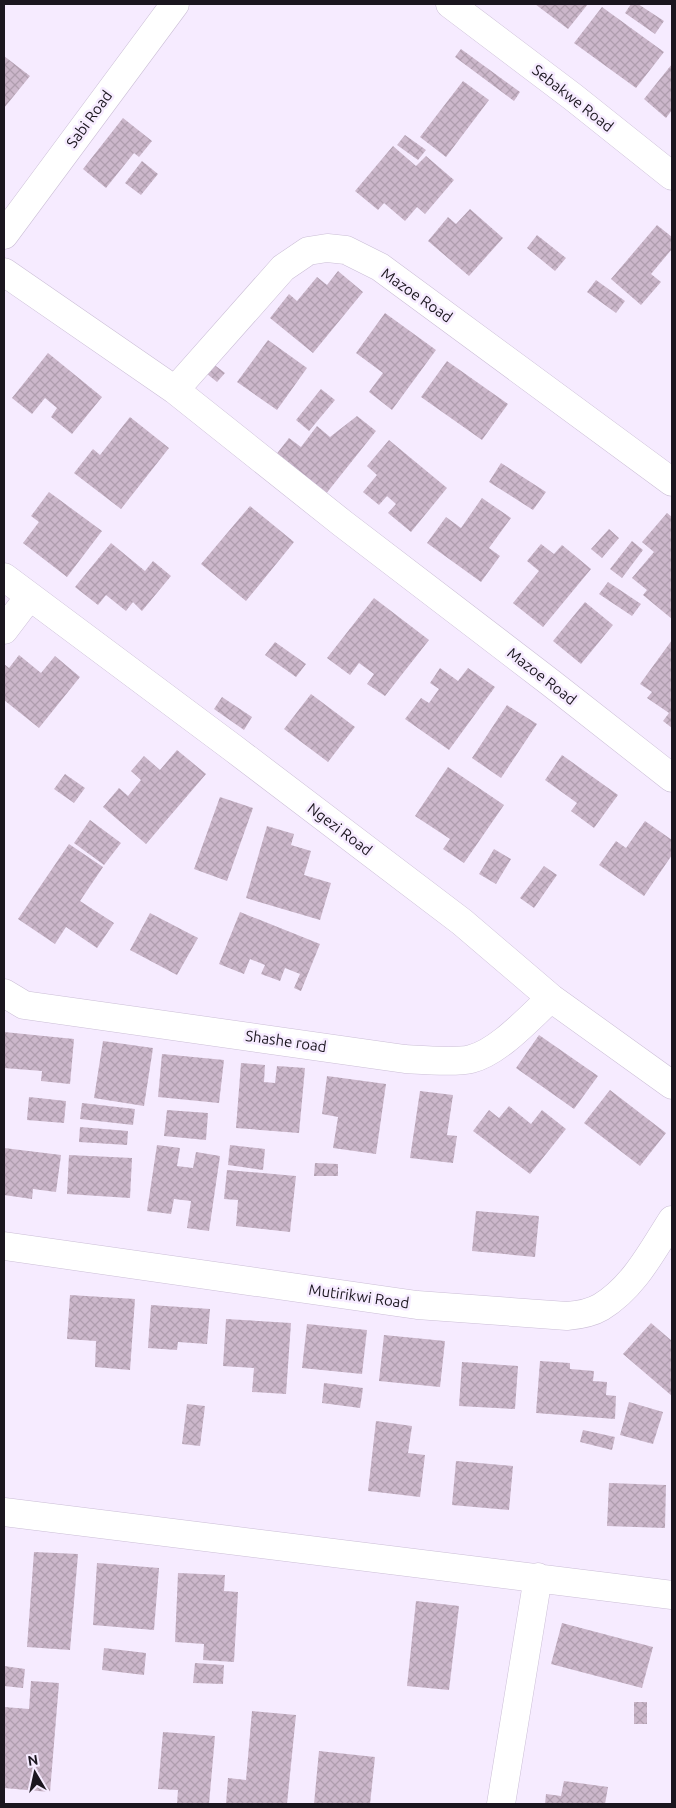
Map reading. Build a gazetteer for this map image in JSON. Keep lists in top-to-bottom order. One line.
{"streets":{"street":["Sebakwe Road","Sabi Road","Mazoe Road","Ngezi Road","Shashe road","Mutirikwi Road"]},"crossings":[["Ngezi Road","Shashe road"]],"north":"top"}
